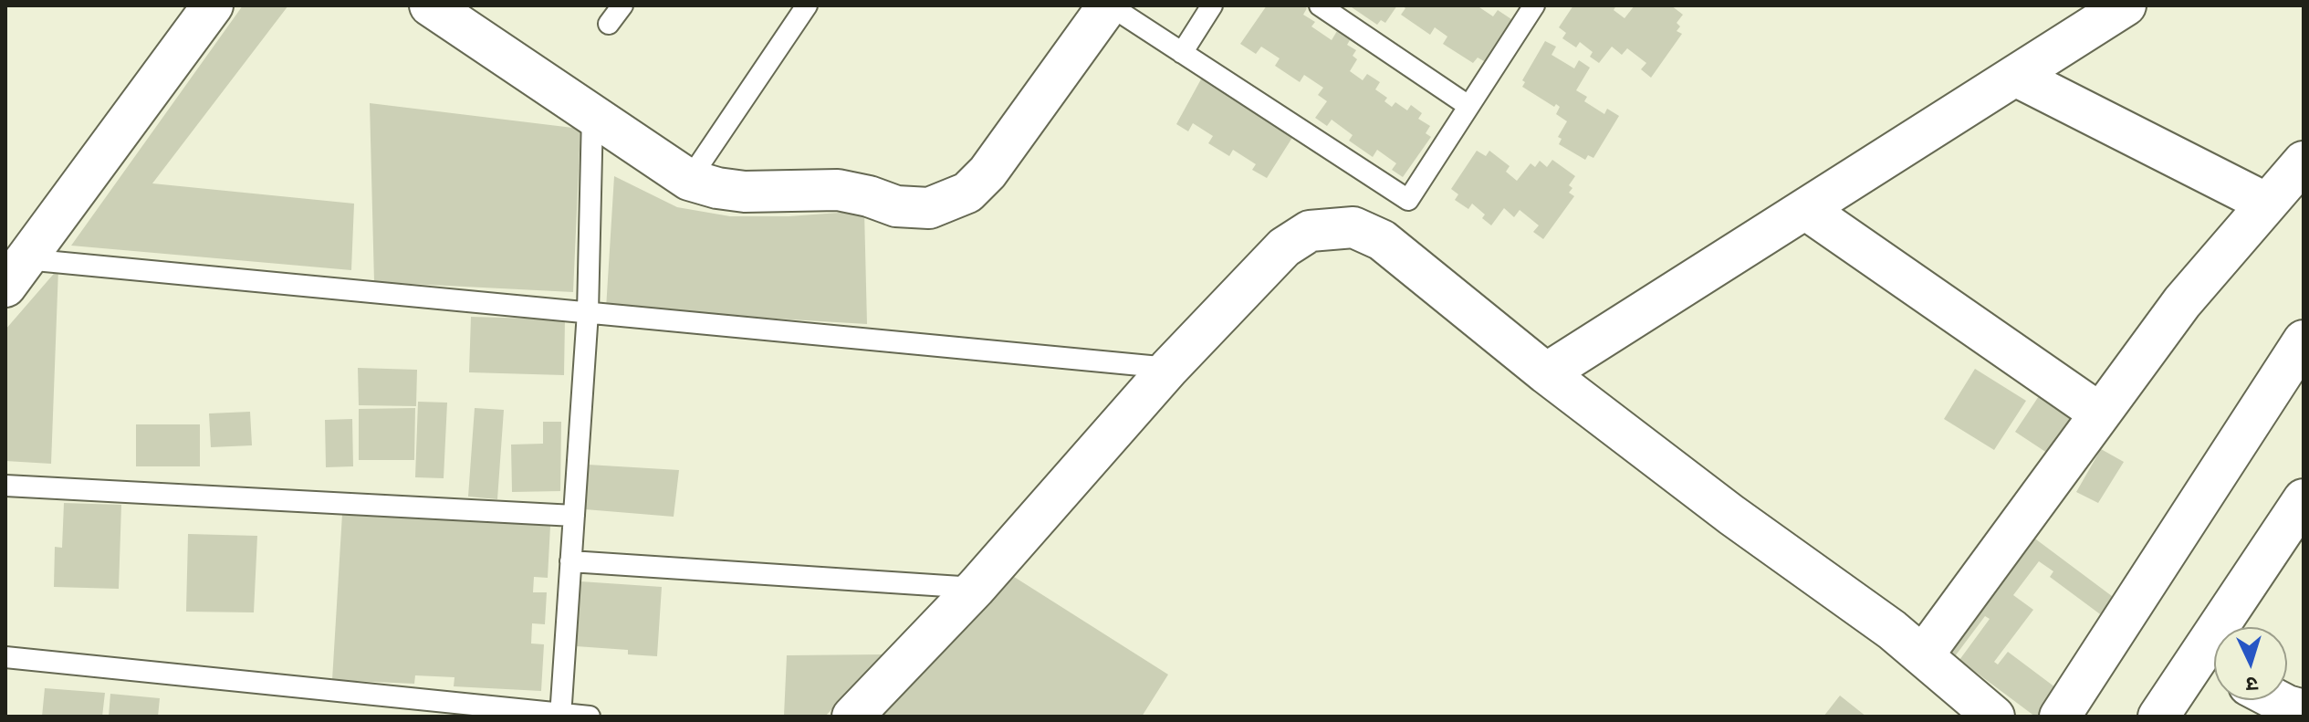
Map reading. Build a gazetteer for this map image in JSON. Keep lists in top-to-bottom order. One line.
{"north":"bottom"}
